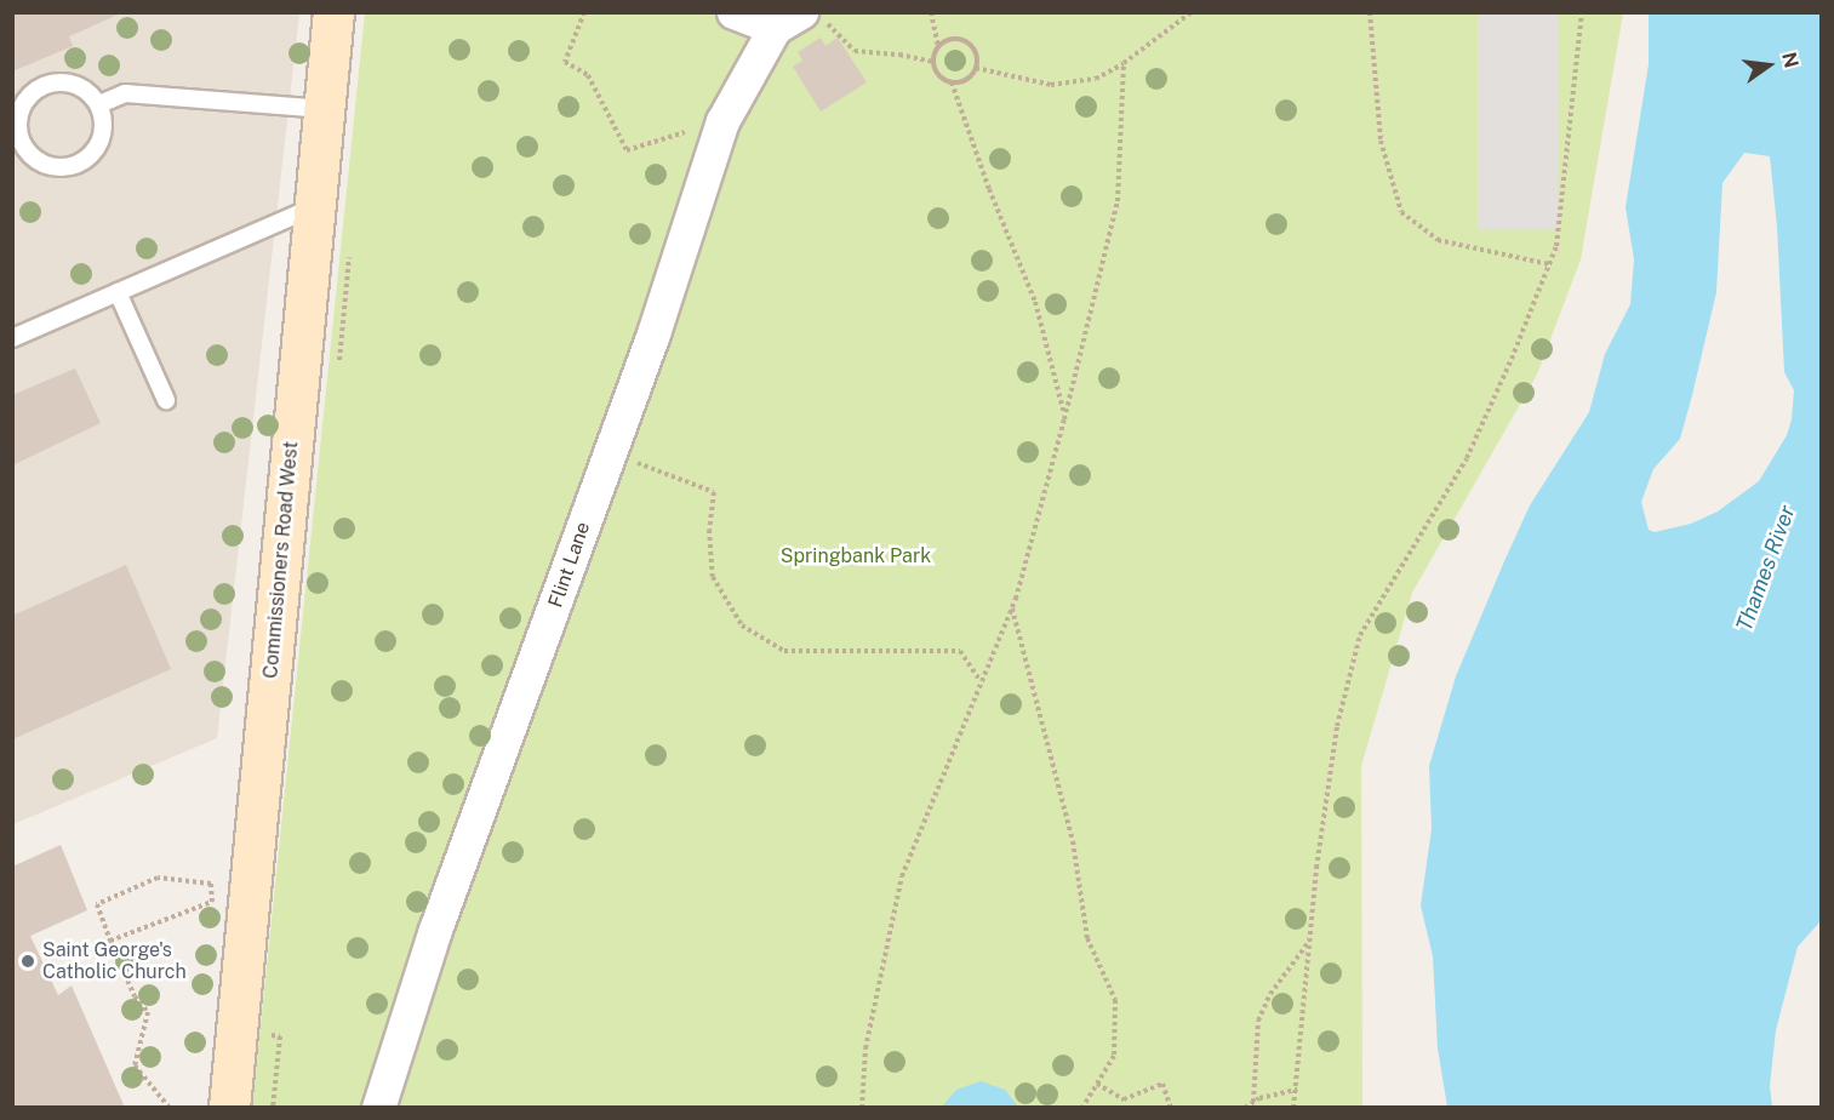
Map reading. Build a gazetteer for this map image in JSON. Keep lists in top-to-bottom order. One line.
{"streets":{"main road":["Commissioners Road West"],"street":["Flint Lane"]},"water":["Thames River"],"parks":["Springbank Park"],"places":["Saint George's Catholic Church"],"north":"right"}
